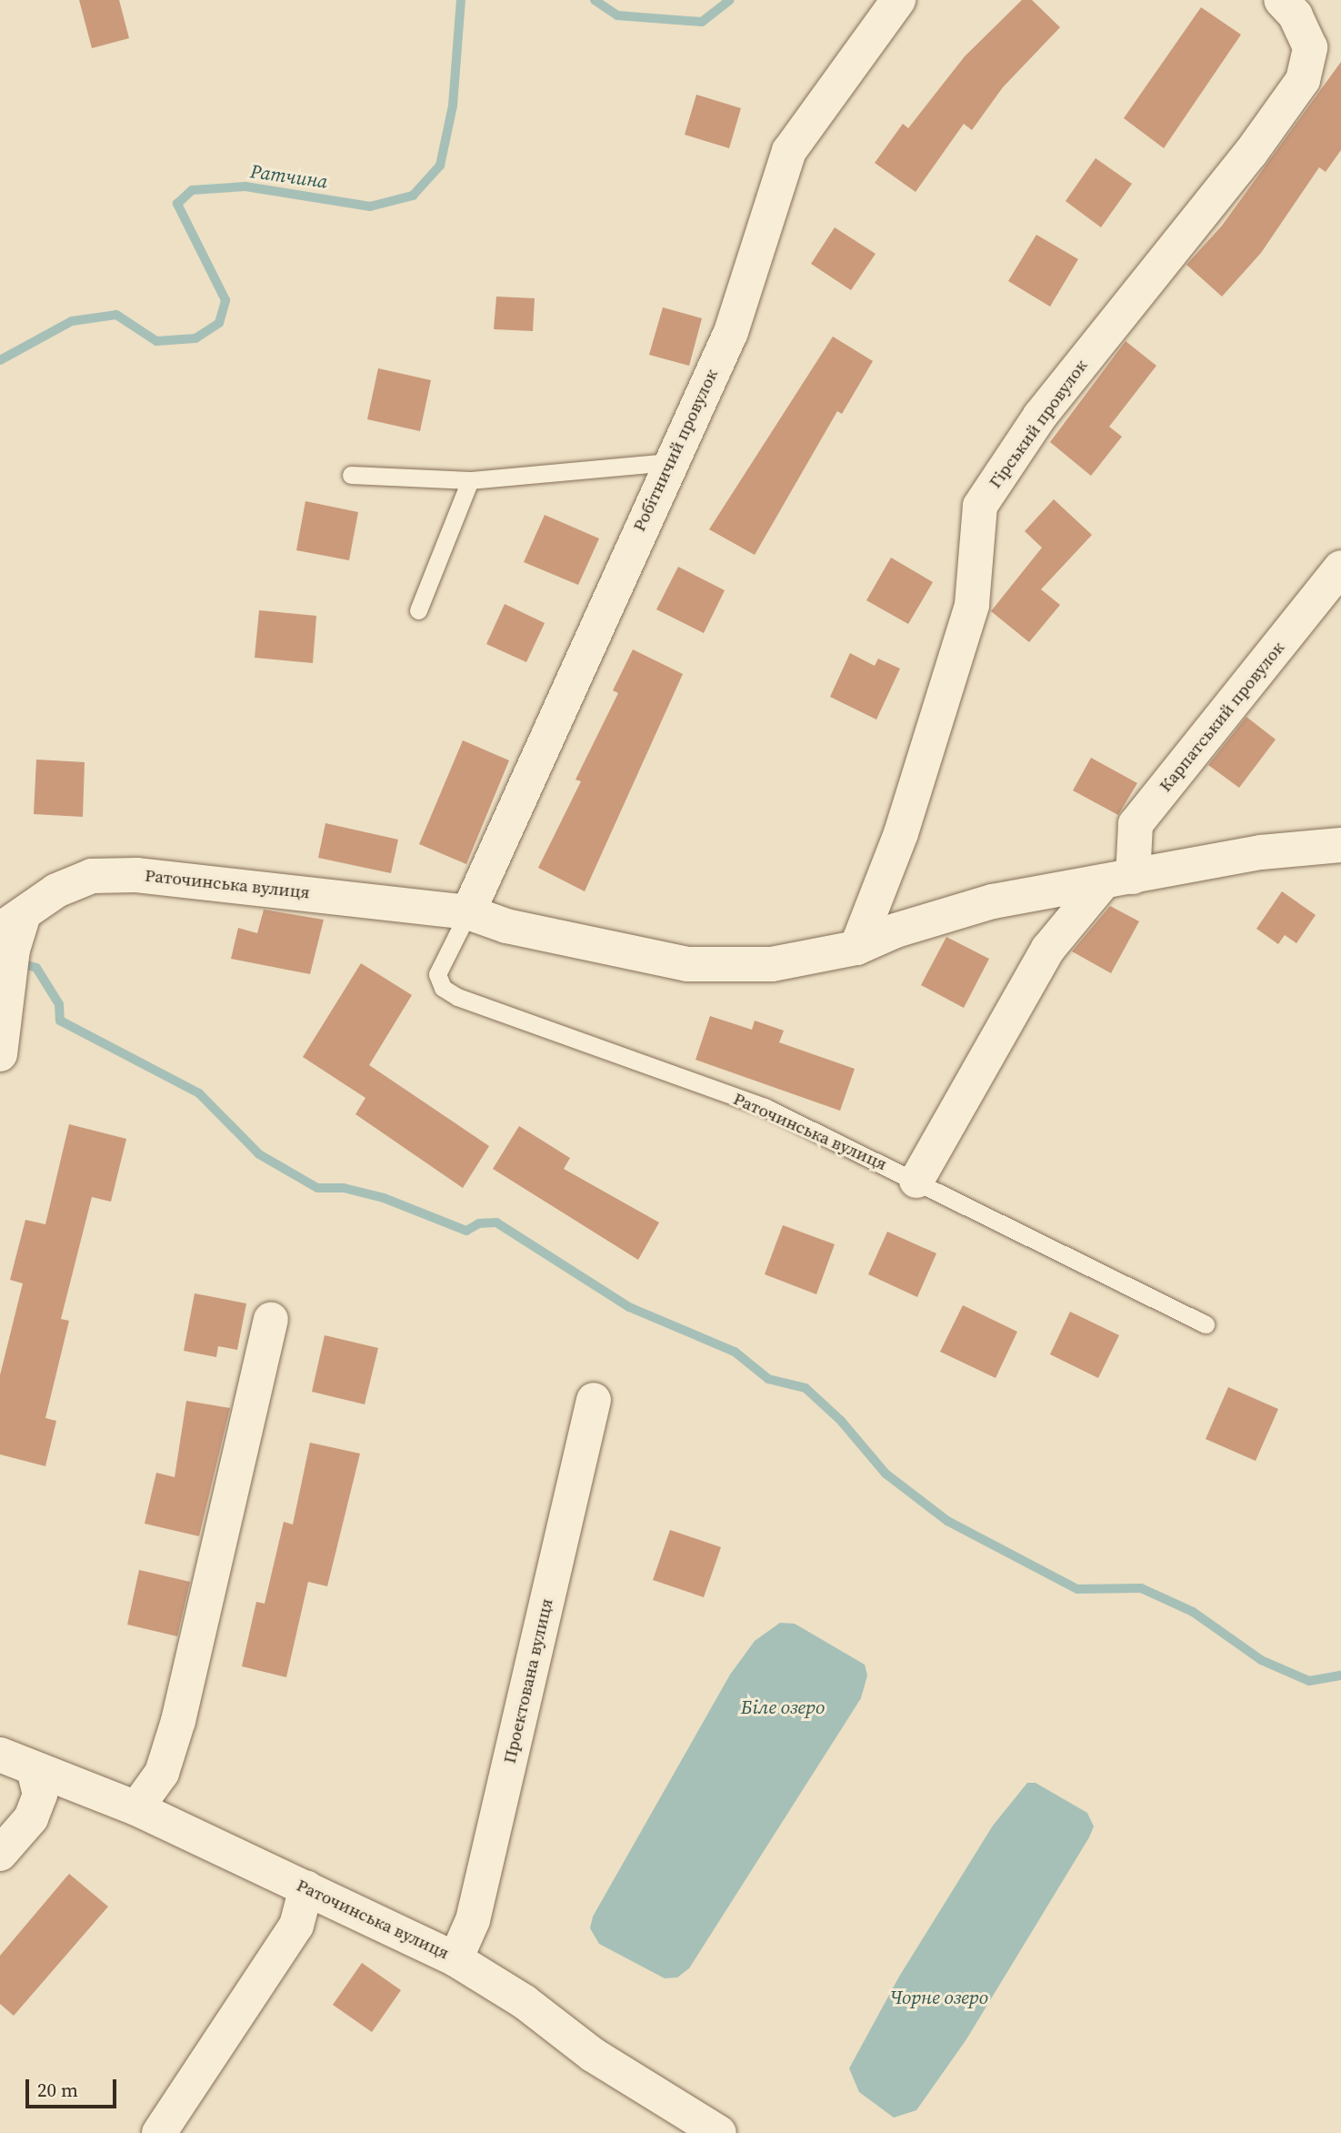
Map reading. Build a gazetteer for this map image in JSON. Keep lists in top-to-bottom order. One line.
{"streets":{"street":["Гірський провулок","Робітничий провулок","Карпатський провулок","Раточинська вулиця","Проектована вулиця"]},"crossings":[["Гірський провулок","Раточинська вулиця"],["Робітничий провулок","Раточинська вулиця"],["Карпатський провулок","Раточинська вулиця"],["Раточинська вулиця","Проектована вулиця"]],"water":["Ратчина","Біле озеро","Чорне озеро"],"scale_bar":"20 m"}
